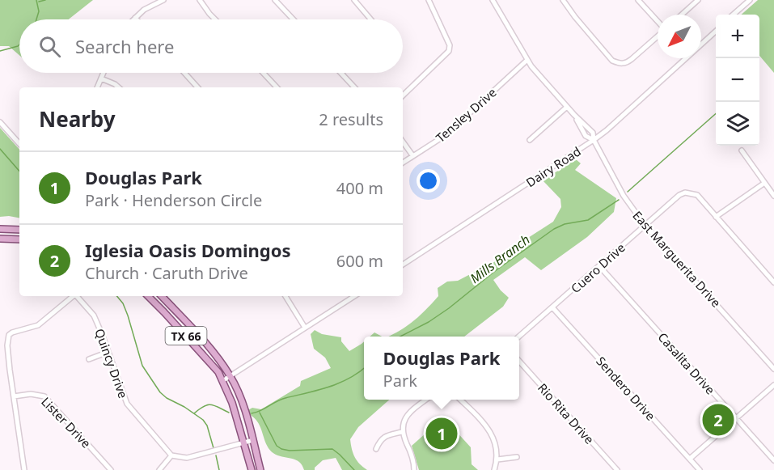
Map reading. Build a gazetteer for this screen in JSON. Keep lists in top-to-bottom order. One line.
{"streets":{"main road":["TX 66"],"street":["Tensley Drive","Dairy Road","East Marguerita Drive","Cuero Drive","Quincy Drive","Casalita Drive","Sendero Drive","Rio Rita Drive","Lister Drive"]},"crossings":[["Tensley Drive","East Marguerita Drive"],["Dairy Road","East Marguerita Drive"],["East Marguerita Drive","Cuero Drive"],["Cuero Drive","Casalita Drive"],["Cuero Drive","Sendero Drive"]],"water":["Mills Branch"],"north":"bottom left","page":{"map_buttons":["+","−"],"search":"Search here","heading":["Nearby","2 results"],"list":[{"mark":"1","name":"Douglas Park","note":"Park · Henderson Circle","value":"400 m"},{"mark":"2","name":"Iglesia Oasis Domingos","note":"Church · Caruth Drive","value":"600 m"}],"popup":["Douglas Park","Park"],"pins":["2","1"]}}
